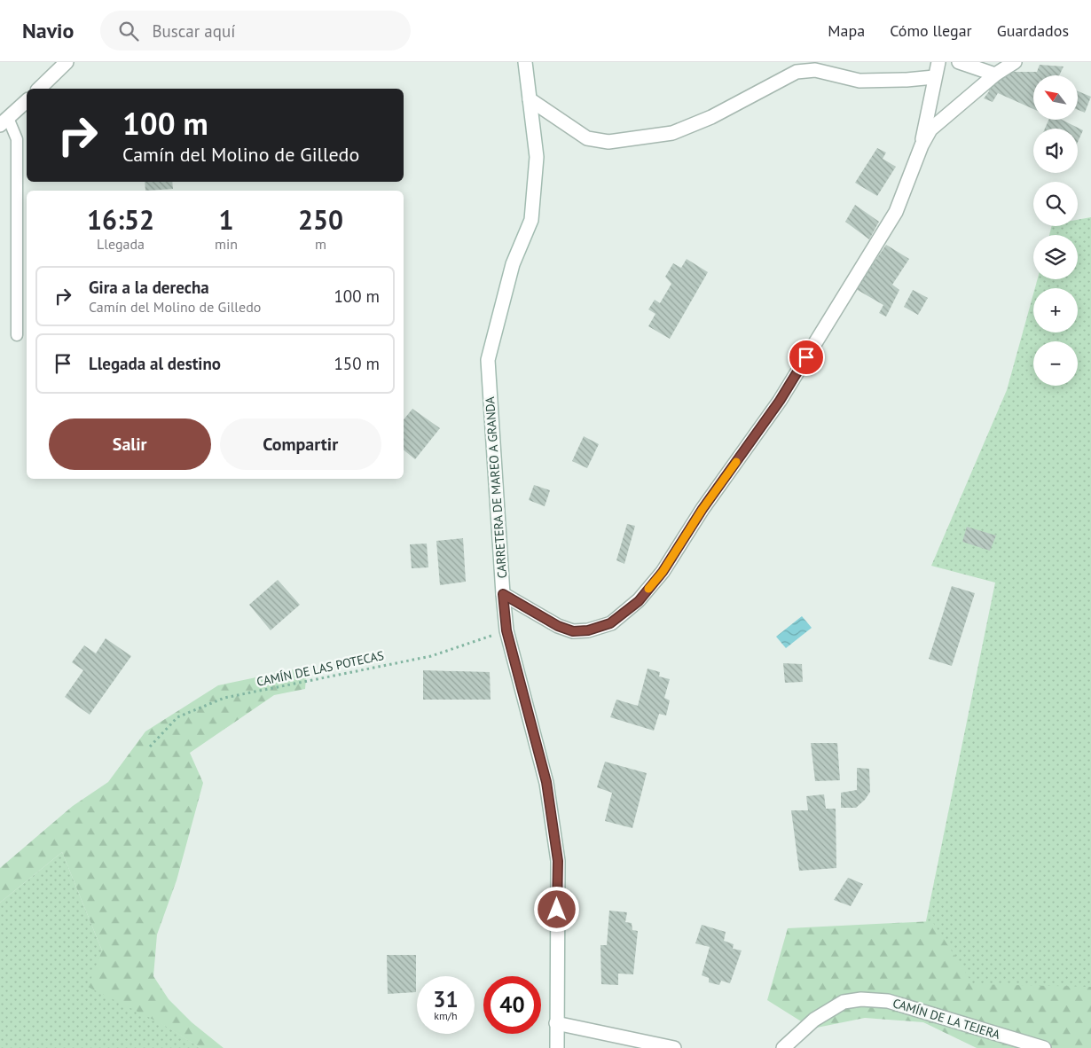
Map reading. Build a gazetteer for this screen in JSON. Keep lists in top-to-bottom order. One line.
{"streets":{"street":["CARRETERA DE MAREO A GRANDA","CAMÍN DE LA TEJERA"],"path":["CAMÍN DE LAS POTECAS"]},"crossings":[["CARRETERA DE MAREO A GRANDA","CAMÍN DE LAS POTECAS"]],"north":"top left","page":{"header":"Navio","search":"Buscar aquí","nav":["Mapa","Cómo llegar","Guardados"],"map_buttons":["+","−"],"turn":["100 m","Camín del Molino de Gilledo"],"eta":["16:52","Llegada","1","min","250","m"],"list":[{"name":"Gira a la derecha","note":"Camín del Molino de Gilledo","value":"100 m"},{"name":"Llegada al destino","value":"150 m"}],"buttons":["Salir","Compartir"],"speed":"31 km/h","limit":"40"}}
